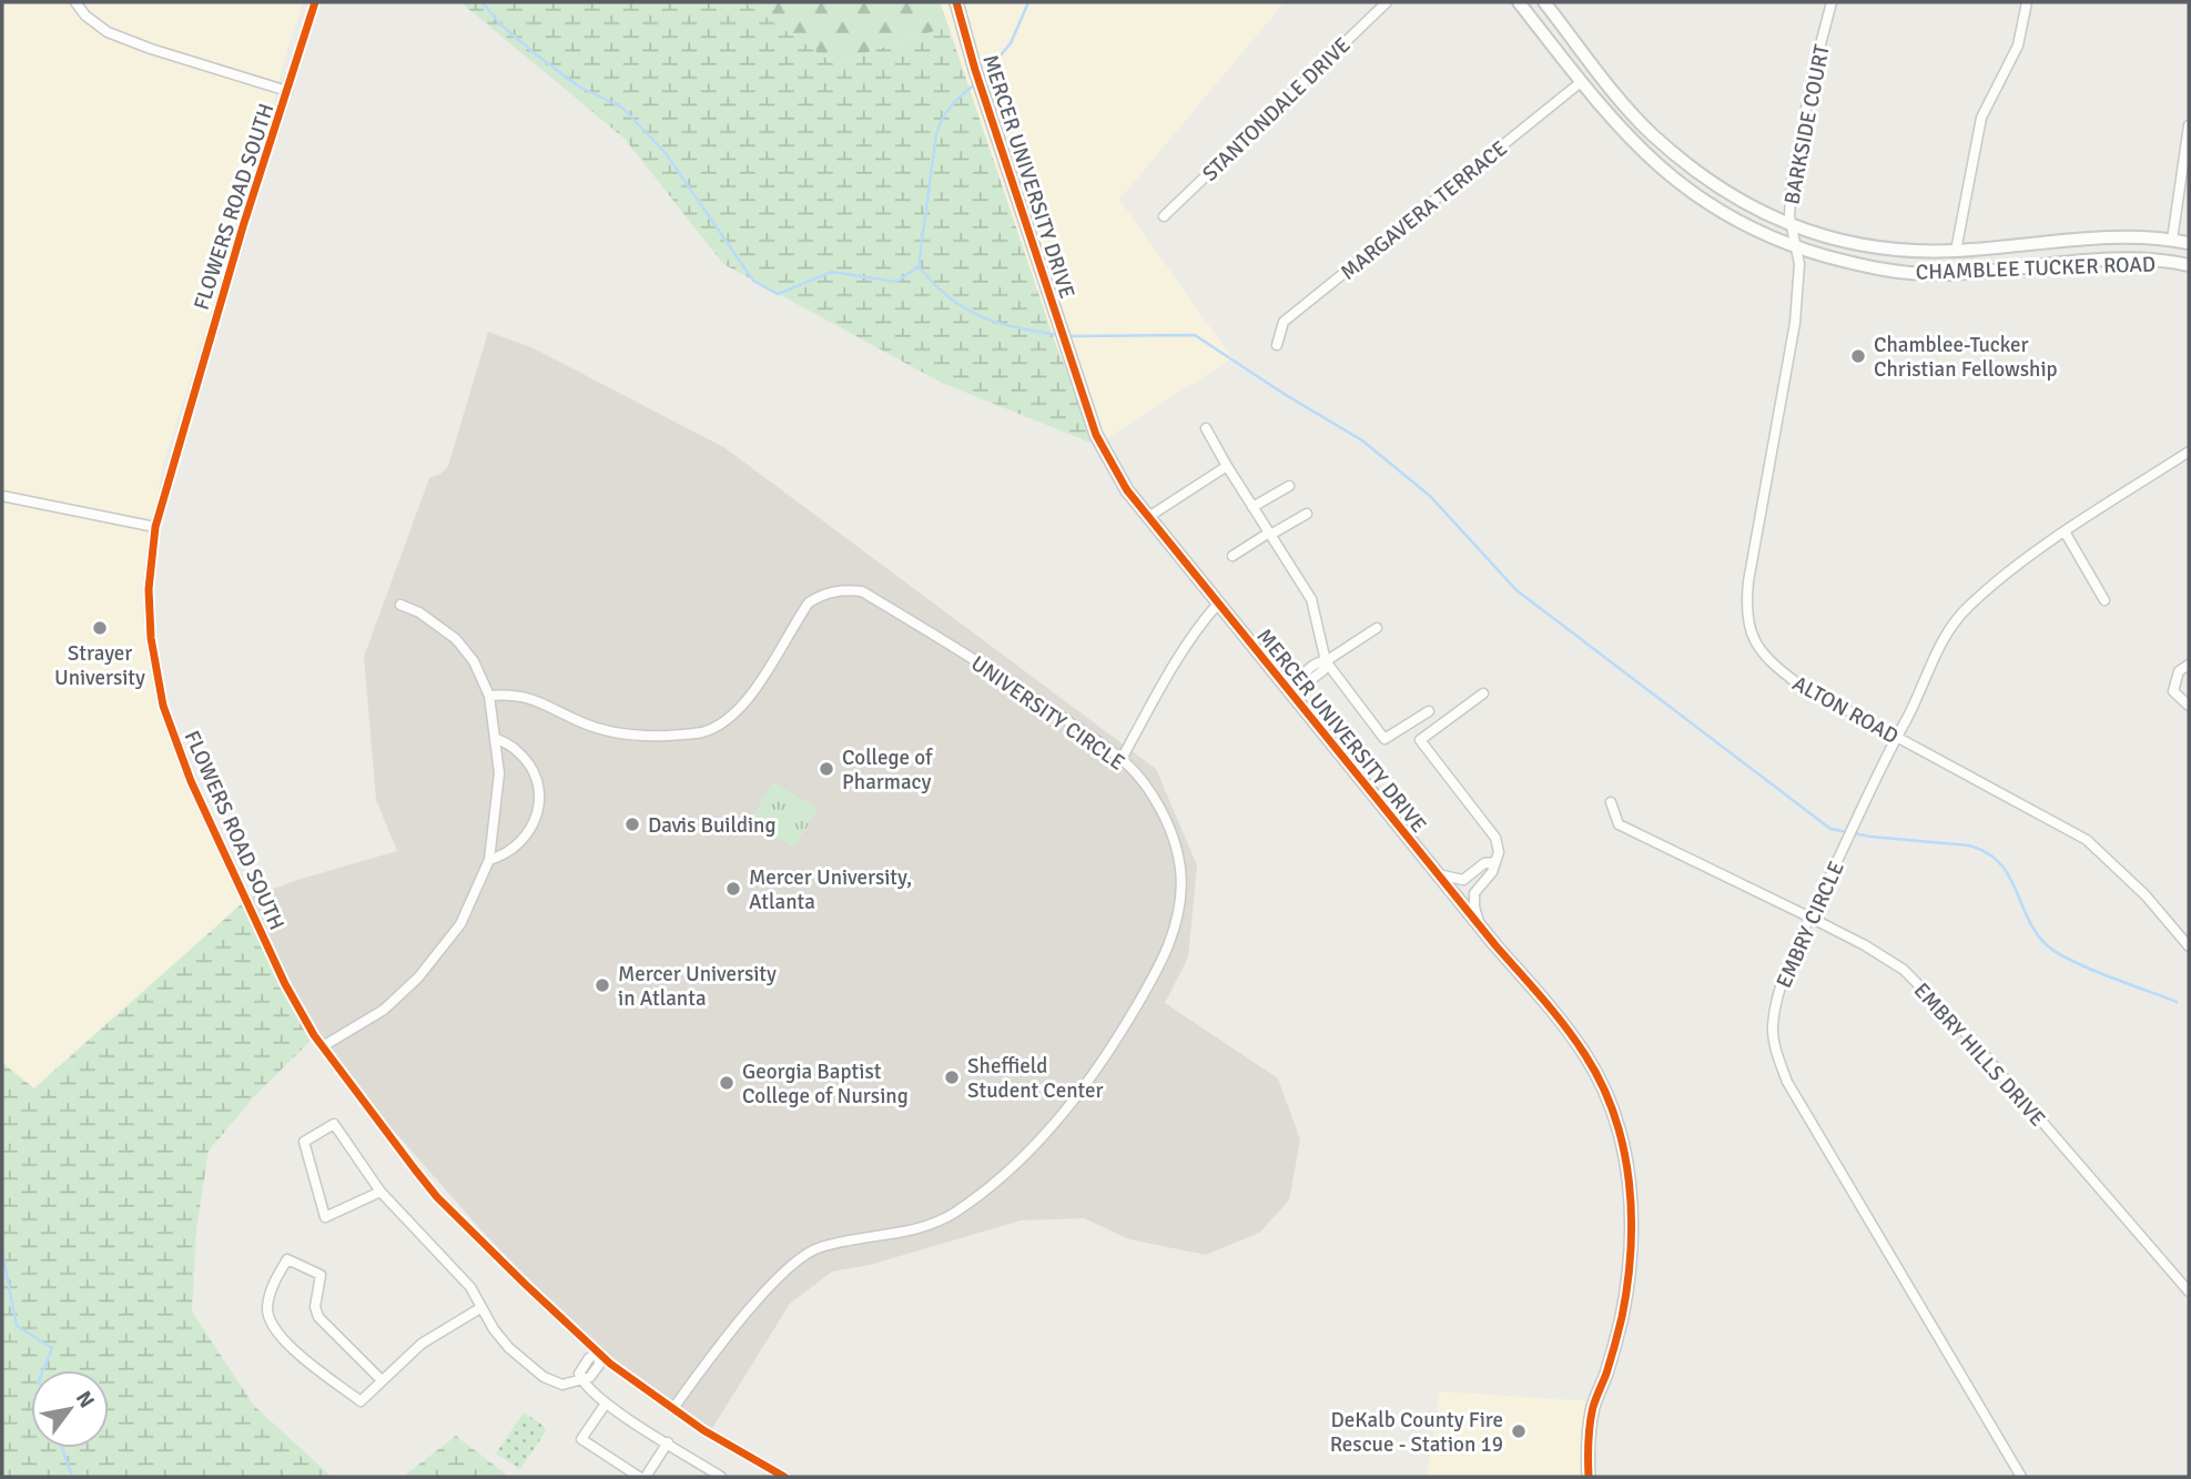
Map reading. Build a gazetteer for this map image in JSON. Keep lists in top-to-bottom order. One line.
{"streets":{"street":["STANTONDALE DRIVE","BARKSIDE COURT","MERCER UNIVERSITY DRIVE","FLOWERS ROAD SOUTH","MARGAVERA TERRACE","CHAMBLEE TUCKER ROAD","ALTON ROAD","UNIVERSITY CIRCLE","EMBRY CIRCLE","EMBRY HILLS DRIVE"]},"crossings":[["BARKSIDE COURT","CHAMBLEE TUCKER ROAD"],["BARKSIDE COURT","ALTON ROAD"],["FLOWERS ROAD SOUTH","UNIVERSITY CIRCLE"],["MARGAVERA TERRACE","CHAMBLEE TUCKER ROAD"],["CHAMBLEE TUCKER ROAD","ALTON ROAD"],["ALTON ROAD","EMBRY CIRCLE"],["EMBRY CIRCLE","EMBRY HILLS DRIVE"]],"places":["Chamblee-Tucker Christian Fellowship","Strayer University","College of Pharmacy","Davis Building","Mercer University, Atlanta","Mercer University in Atlanta","Sheffield Student Center","Georgia Baptist College of Nursing","DeKalb County Fire Rescue - Station 19"],"north":"top right"}
